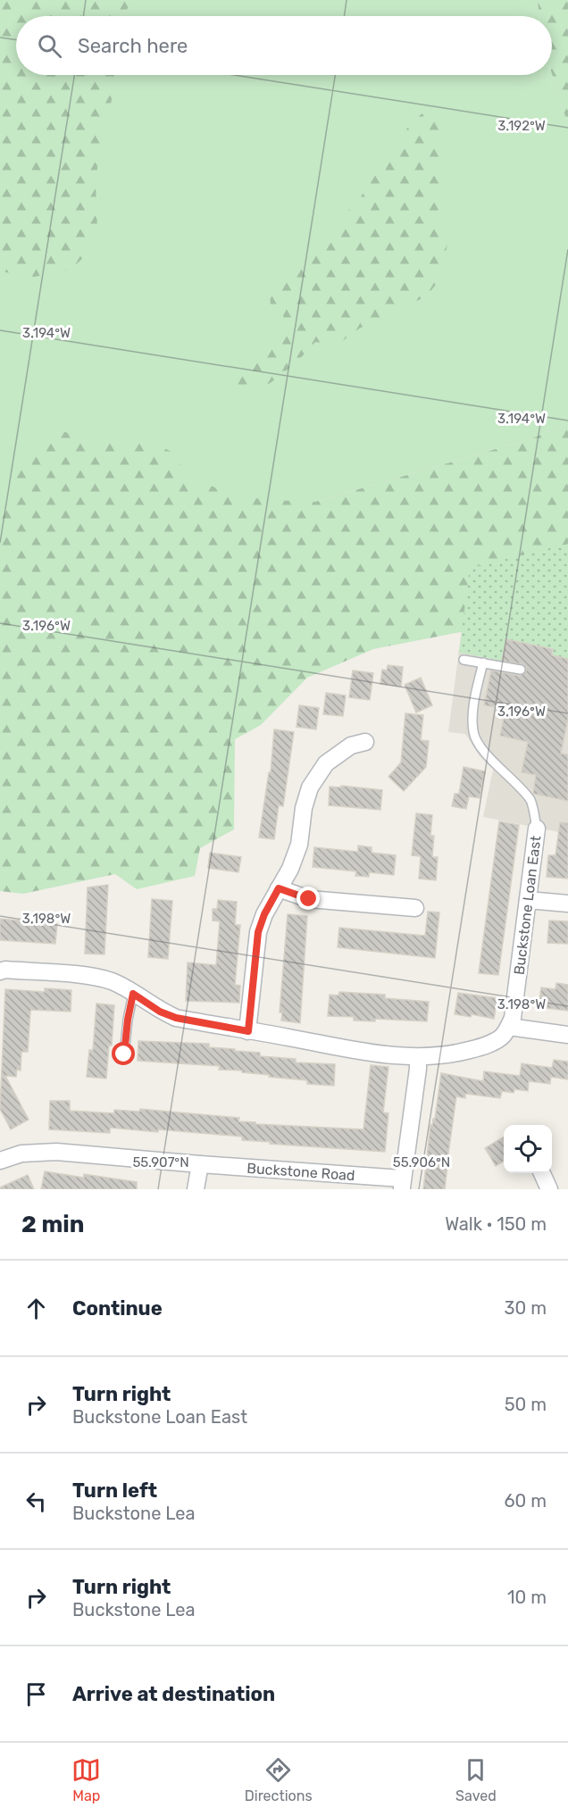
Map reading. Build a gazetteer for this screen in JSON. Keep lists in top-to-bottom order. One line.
{"streets":{"street":["Buckstone Loan East","Buckstone Road"]},"page":{"search":"Search here","heading":["2 min","Walk · 150 m"],"list":[["Continue","30 m"],["Turn right","Buckstone Loan East","50 m"],["Turn left","Buckstone Lea","60 m"],["Turn right","Buckstone Lea","10 m"],"Arrive at destination"],"nav":["Map","Directions","Saved"]},"coordinates":["3.192°W","3.194°W","3.196°W","3.198°W","55.907°N","55.906°N"]}
